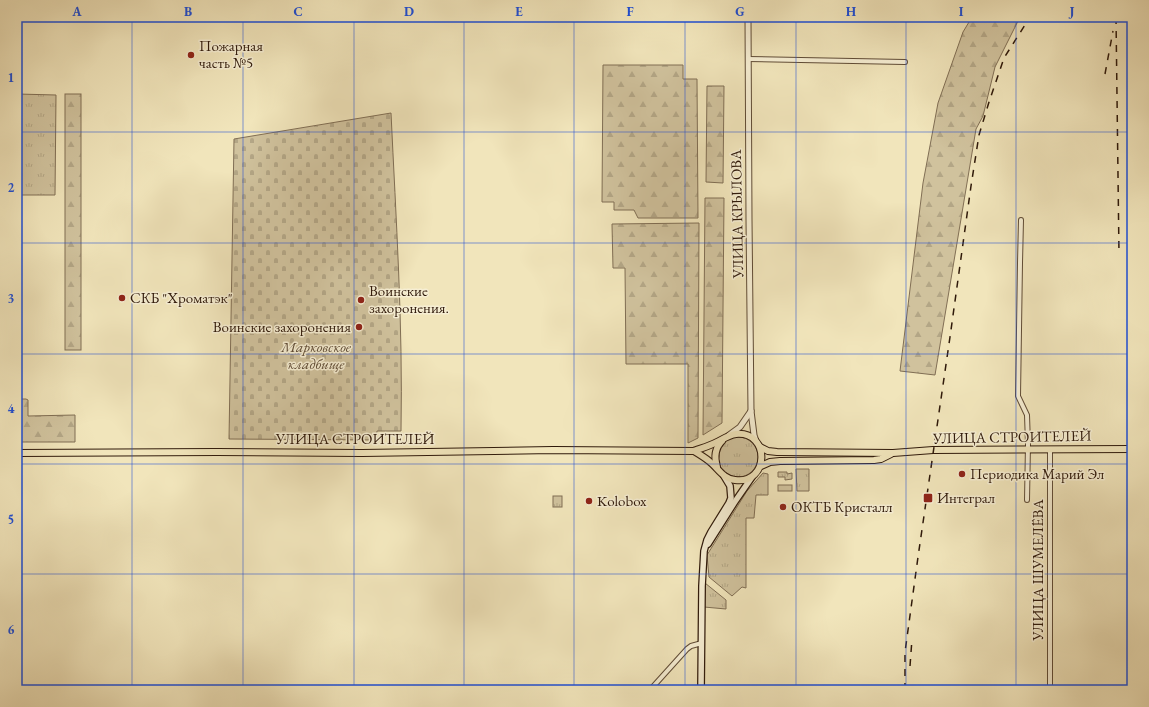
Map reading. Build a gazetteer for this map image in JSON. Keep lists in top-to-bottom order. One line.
{"streets":{"main road":["УЛИЦА СТРОИТЕЛЕЙ"],"street":["УЛИЦА КРЫЛОВА","УЛИЦА ШУМЕЛЁВА"]},"crossings":[["УЛИЦА КРЫЛОВА","УЛИЦА СТРОИТЕЛЕЙ"],["УЛИЦА СТРОИТЕЛЕЙ","УЛИЦА ШУМЕЛЁВА"]],"parks":["Марковское кладбище"],"places":{"other":["Пожарная часть №5","СКБ \"Хроматэк\"","Воинские захоронения.","Воинские захоронения","Периодика Марий Эл","Kolobox","ОКТБ Кристалл"],"transit":["Интеграл"]},"grid":{"columns":["A","B","C","D","E","F","G","H","I","J"],"rows":["1","2","3","4","5","6"]}}
